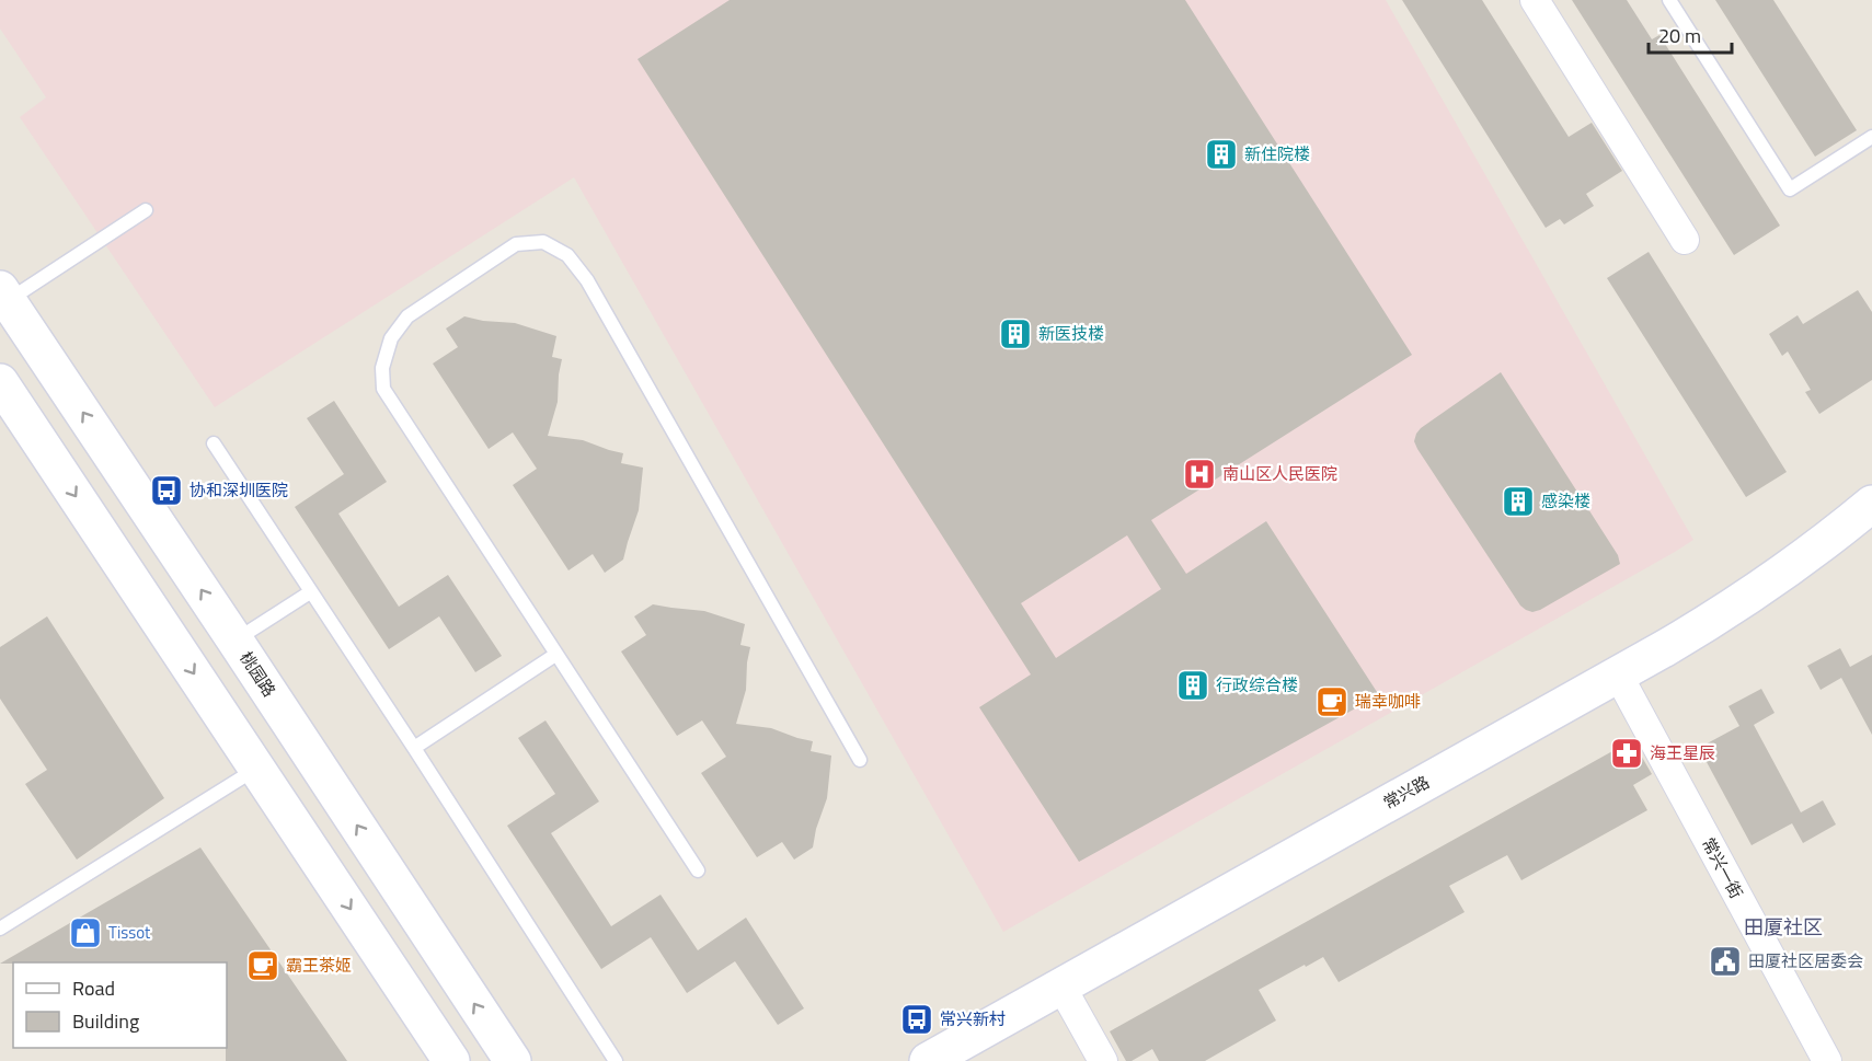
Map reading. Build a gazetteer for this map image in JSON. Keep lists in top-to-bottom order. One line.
{"streets":{"main road":["桃园路","常兴路"],"street":["常兴一街"]},"crossings":[["常兴路","常兴一街"]],"districts":["田厦社区"],"places":{"building":["新住院楼","新医技楼","感染楼","行政综合楼"],"hospital":["南山区人民医院"],"bus stop":["协和深圳医院","常兴新村"],"cafe":["瑞幸咖啡","霸王茶姬"],"pharmacy":["海王星辰"],"shop":["Tissot"],"public building":["田厦社区居委会"]},"legend":["Road","Building"],"scale_bar":"20 m"}
